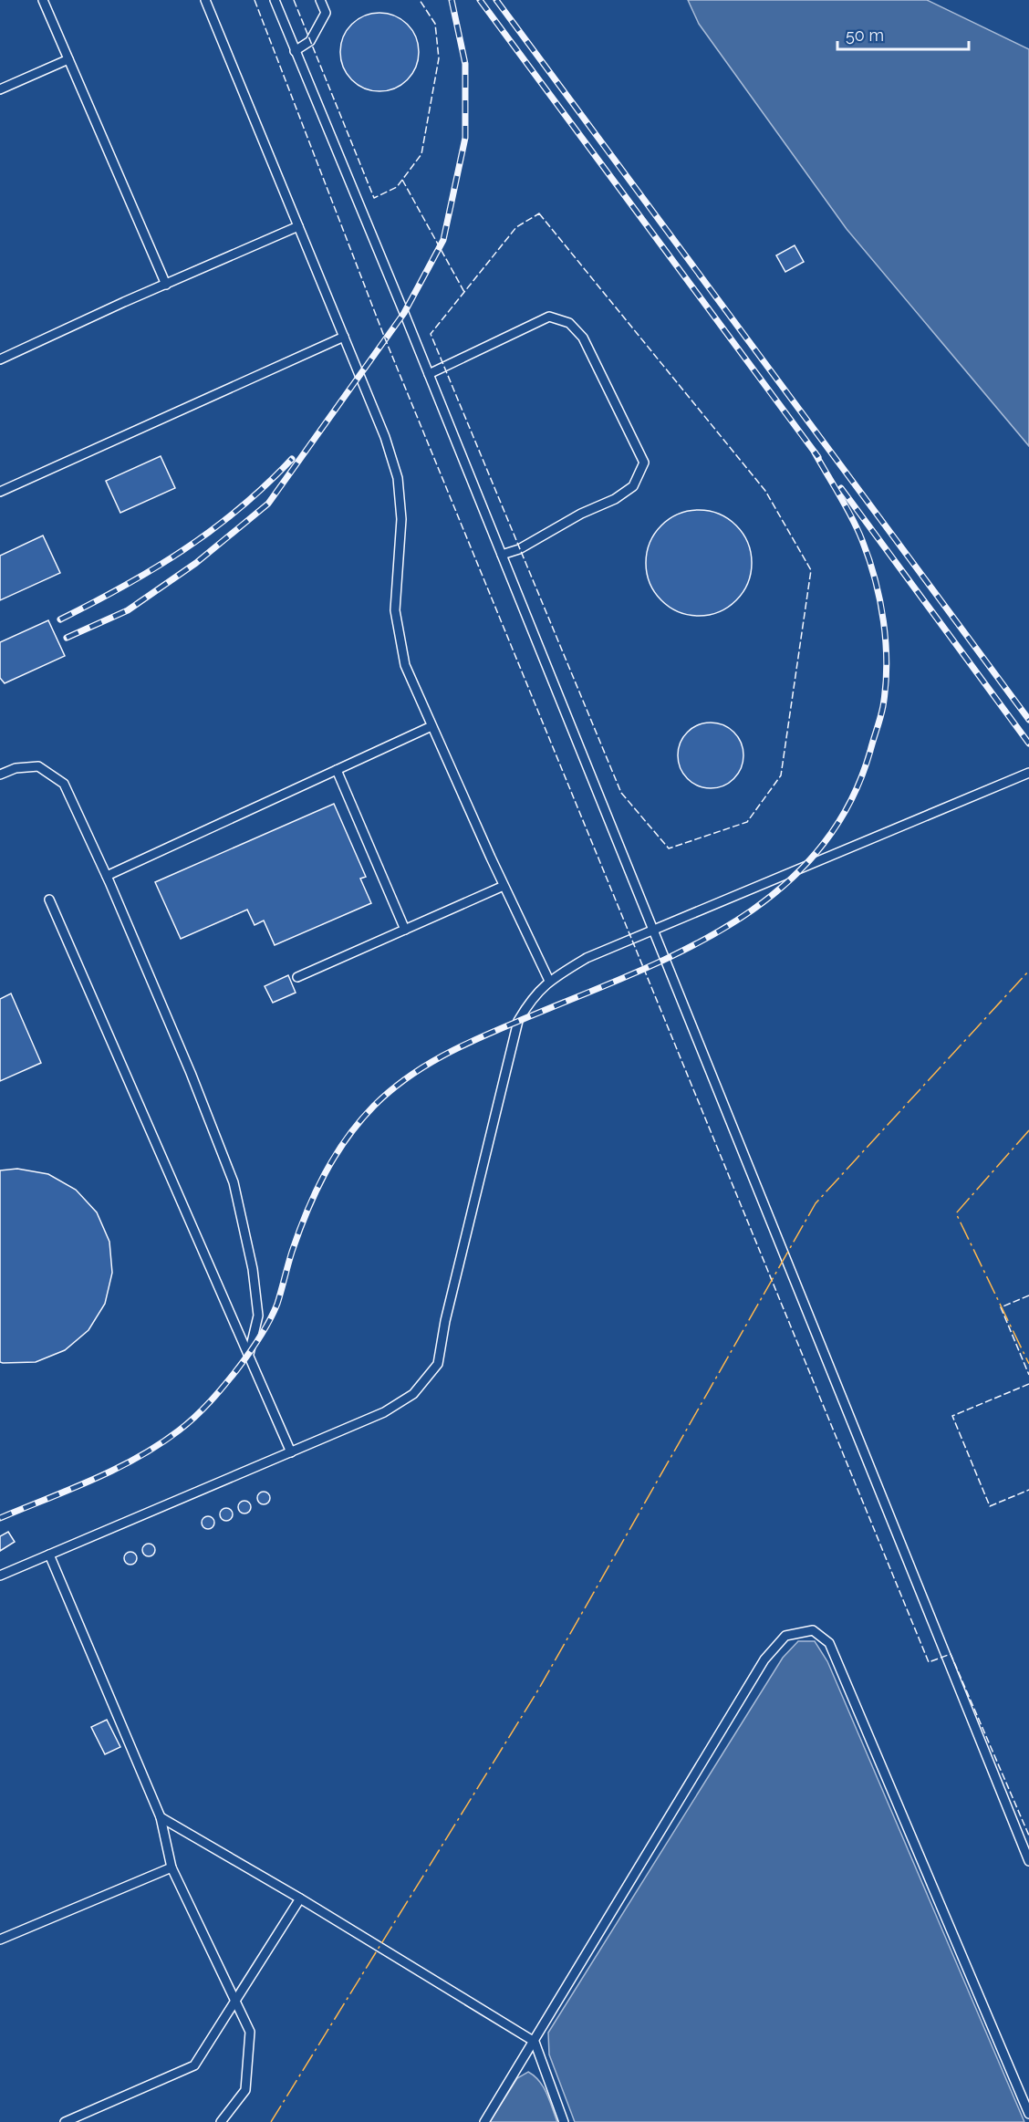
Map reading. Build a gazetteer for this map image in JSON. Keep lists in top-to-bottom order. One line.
{"scale_bar":"50 m"}
